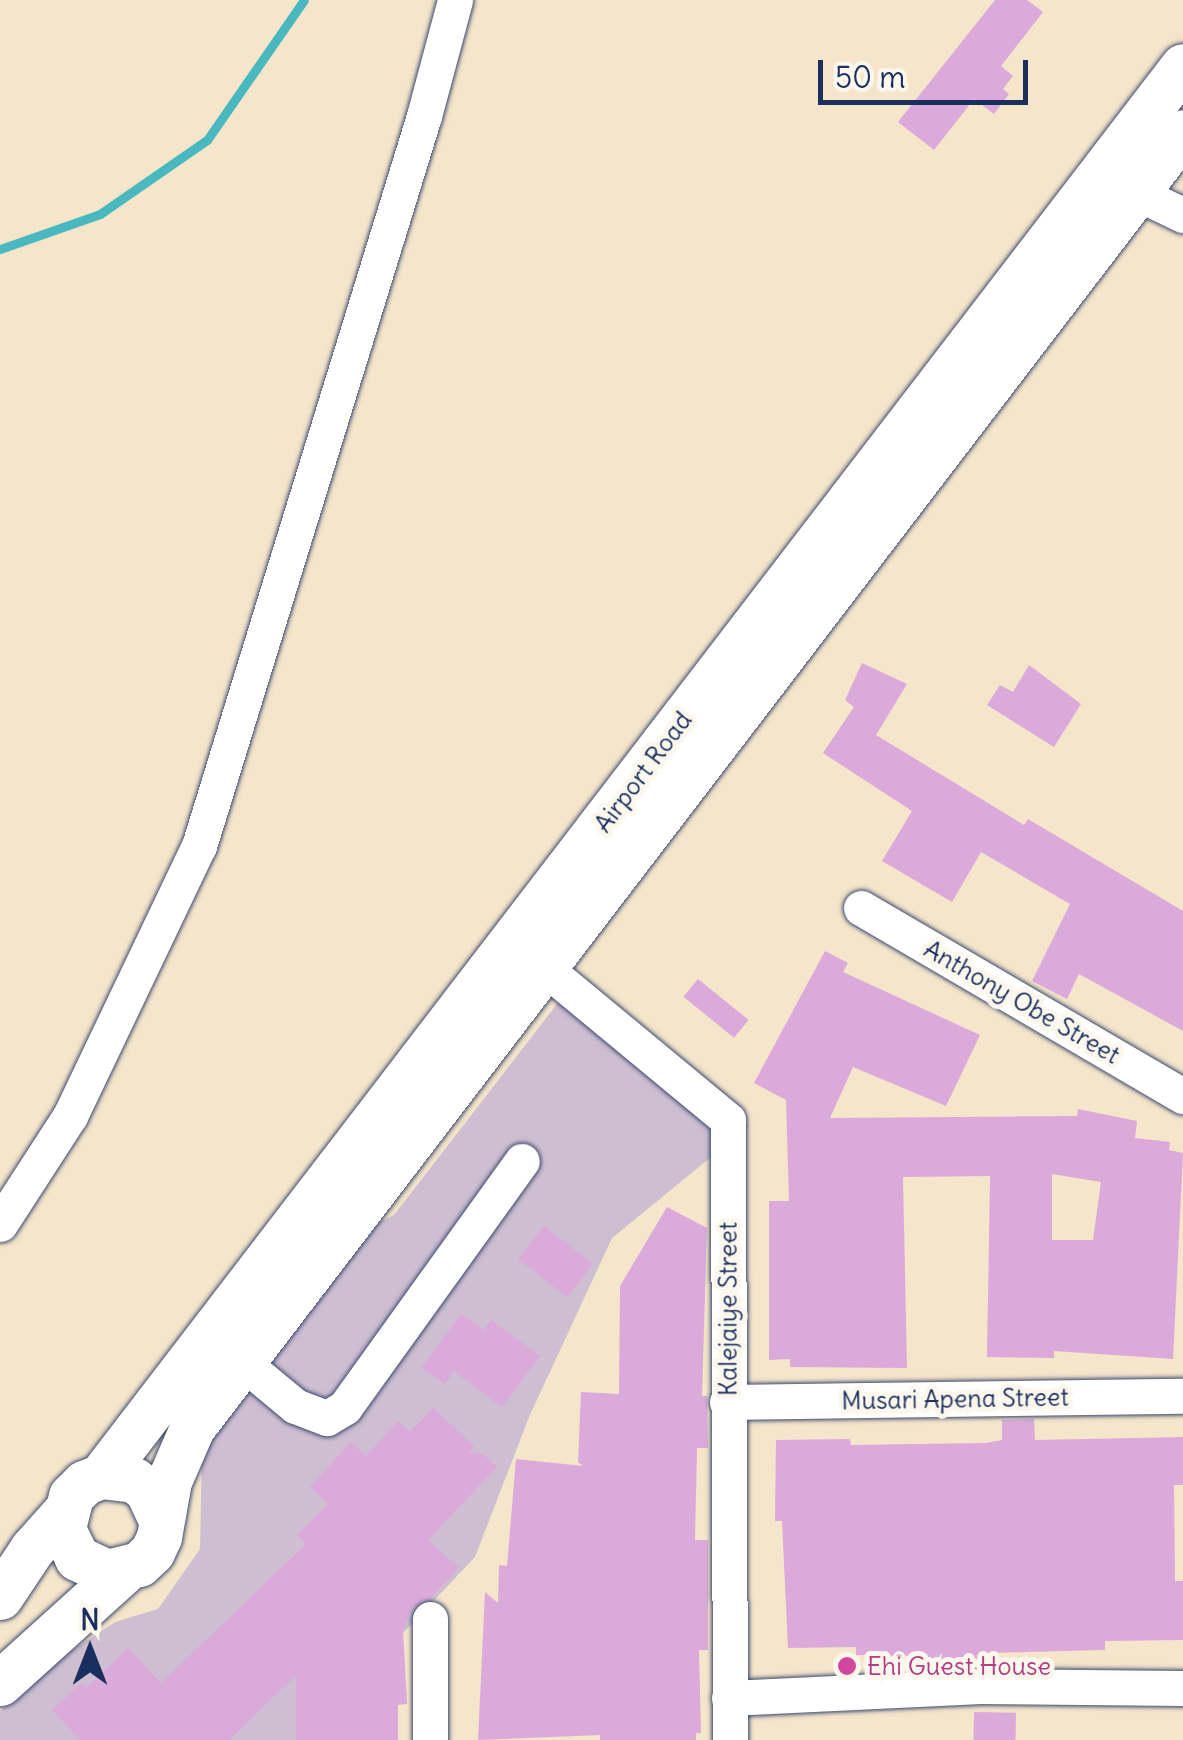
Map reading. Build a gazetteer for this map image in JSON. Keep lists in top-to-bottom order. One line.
{"streets":{"main road":["Airport Road"],"street":["Anthony Obe Street","Kalejaiye Street","Musari Apena Street"]},"crossings":[["Airport Road","Kalejaiye Street"],["Kalejaiye Street","Musari Apena Street"]],"places":["Ehi Guest House"],"scale_bar":"50 m","north":"top"}
